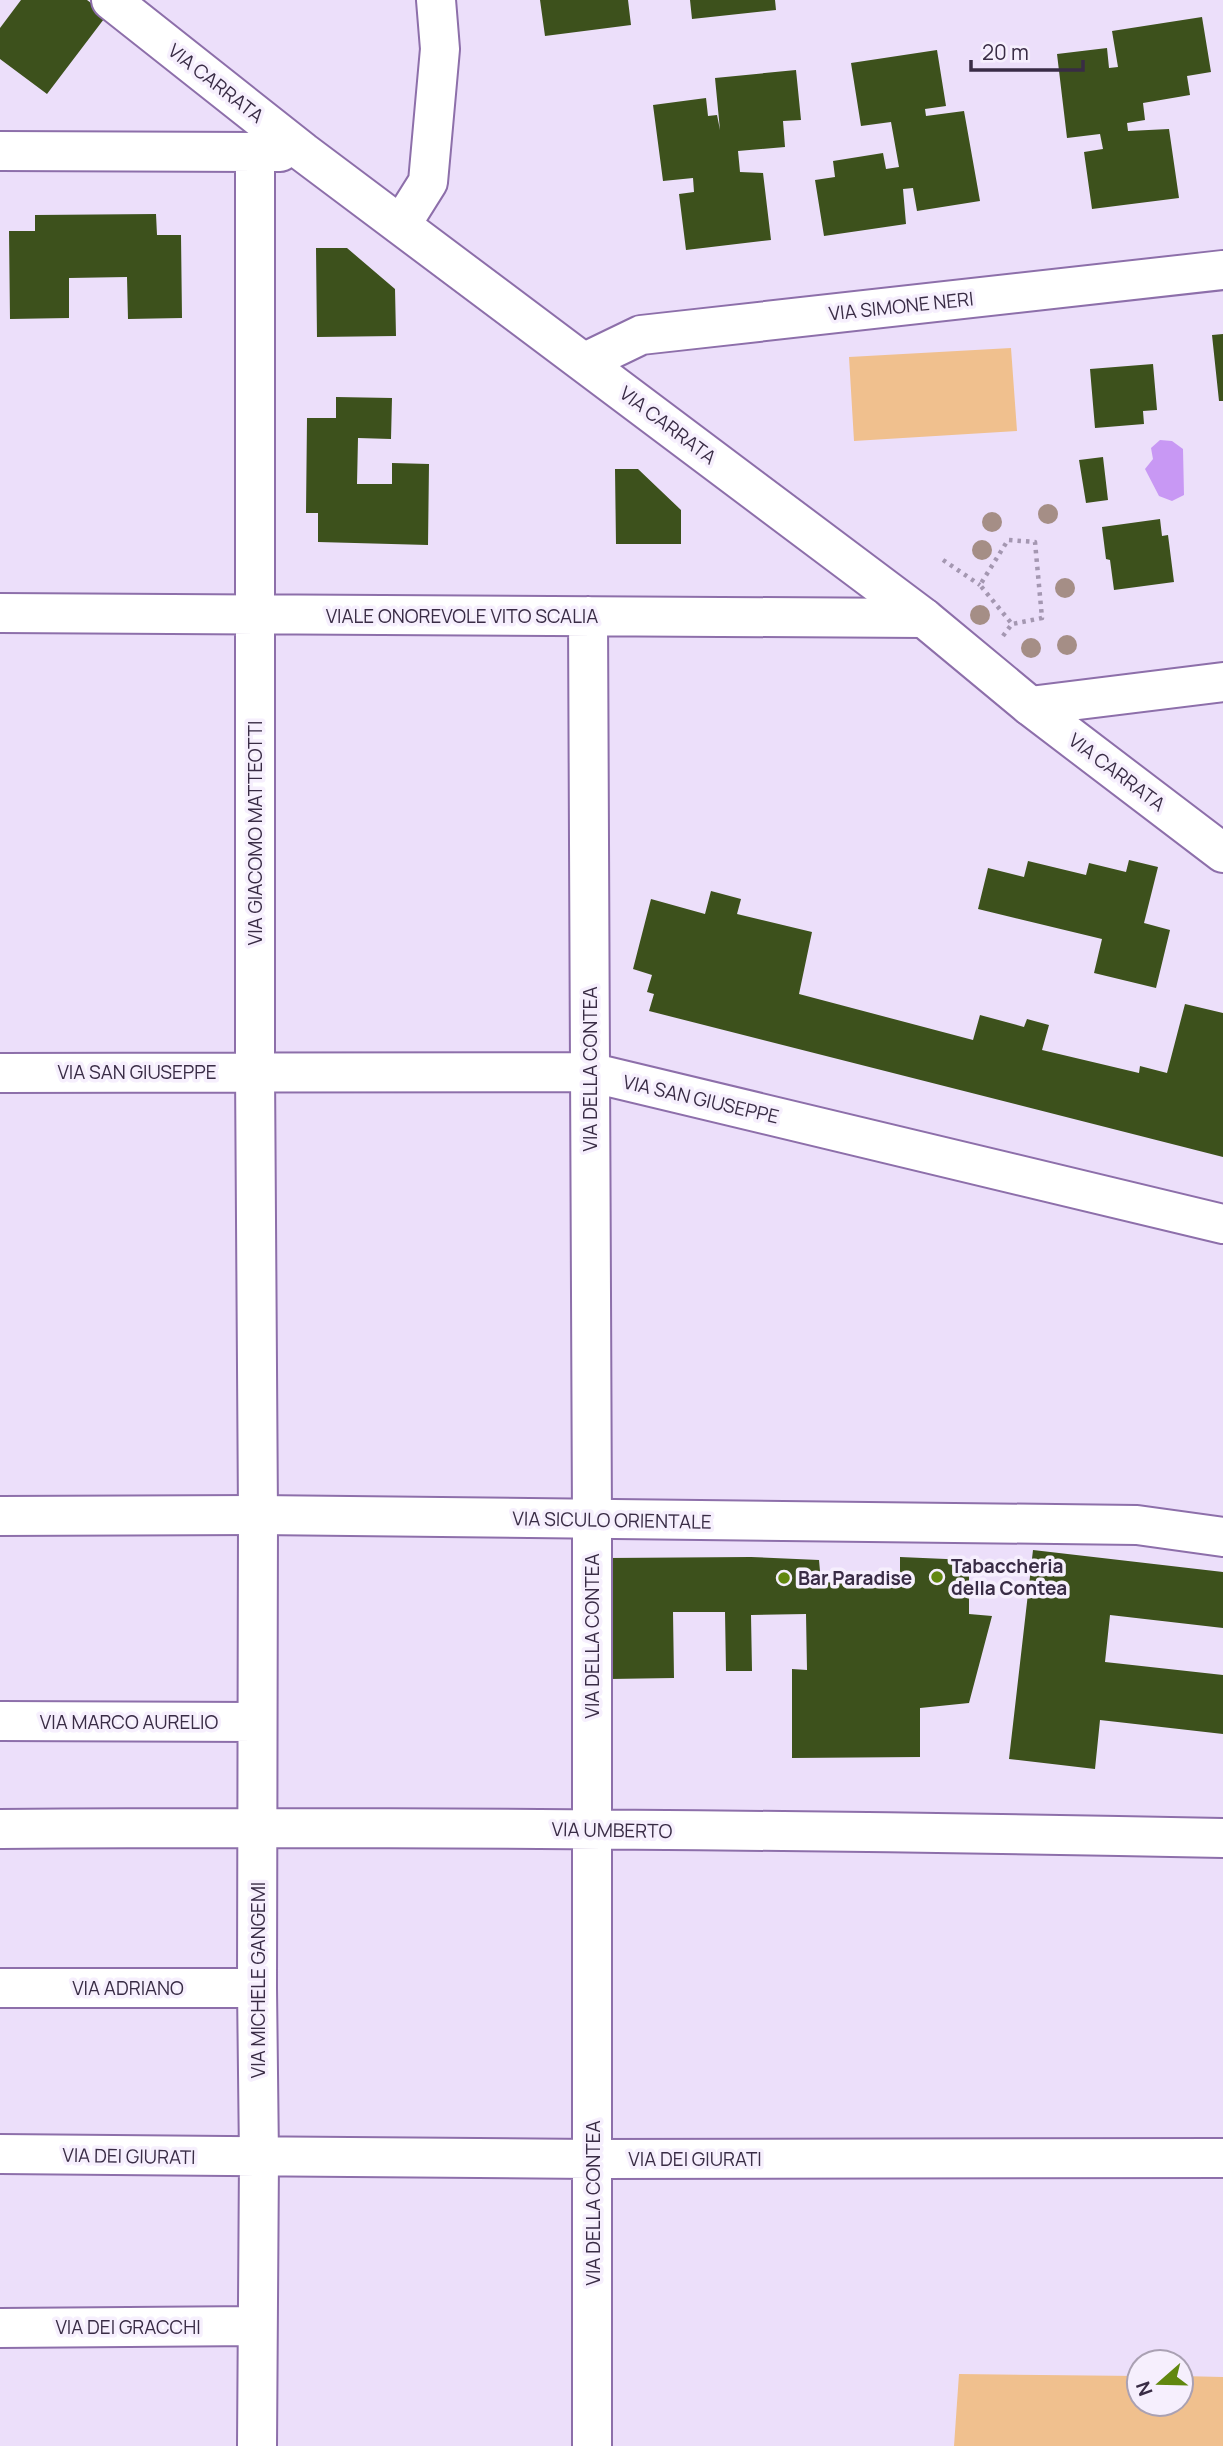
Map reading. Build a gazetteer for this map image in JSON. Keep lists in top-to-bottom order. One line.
{"streets":{"street":["VIA CARRATA","VIA SIMONE NERI","VIALE ONOREVOLE VITO SCALIA","VIA GIACOMO MATTEOTTI","VIA DELLA CONTEA","VIA SAN GIUSEPPE","VIA SICULO ORIENTALE","VIA MARCO AURELIO","VIA UMBERTO","VIA MICHELE GANGEMI","VIA ADRIANO","VIA DEI GIURATI","VIA DEI GRACCHI"]},"crossings":[["VIA CARRATA","VIA SIMONE NERI"],["VIA CARRATA","VIALE ONOREVOLE VITO SCALIA"],["VIALE ONOREVOLE VITO SCALIA","VIA GIACOMO MATTEOTTI"],["VIALE ONOREVOLE VITO SCALIA","VIA DELLA CONTEA"],["VIA GIACOMO MATTEOTTI","VIA SAN GIUSEPPE"],["VIA GIACOMO MATTEOTTI","VIA SICULO ORIENTALE"],["VIA GIACOMO MATTEOTTI","VIA MICHELE GANGEMI"],["VIA DELLA CONTEA","VIA SAN GIUSEPPE"],["VIA DELLA CONTEA","VIA SICULO ORIENTALE"],["VIA DELLA CONTEA","VIA UMBERTO"],["VIA DELLA CONTEA","VIA DEI GIURATI"],["VIA SICULO ORIENTALE","VIA MICHELE GANGEMI"],["VIA MARCO AURELIO","VIA MICHELE GANGEMI"],["VIA UMBERTO","VIA MICHELE GANGEMI"],["VIA MICHELE GANGEMI","VIA ADRIANO"],["VIA MICHELE GANGEMI","VIA DEI GIURATI"],["VIA MICHELE GANGEMI","VIA DEI GRACCHI"]],"places":["Tabaccheria della Contea","Bar Paradise"],"scale_bar":"20 m","north":"left"}
